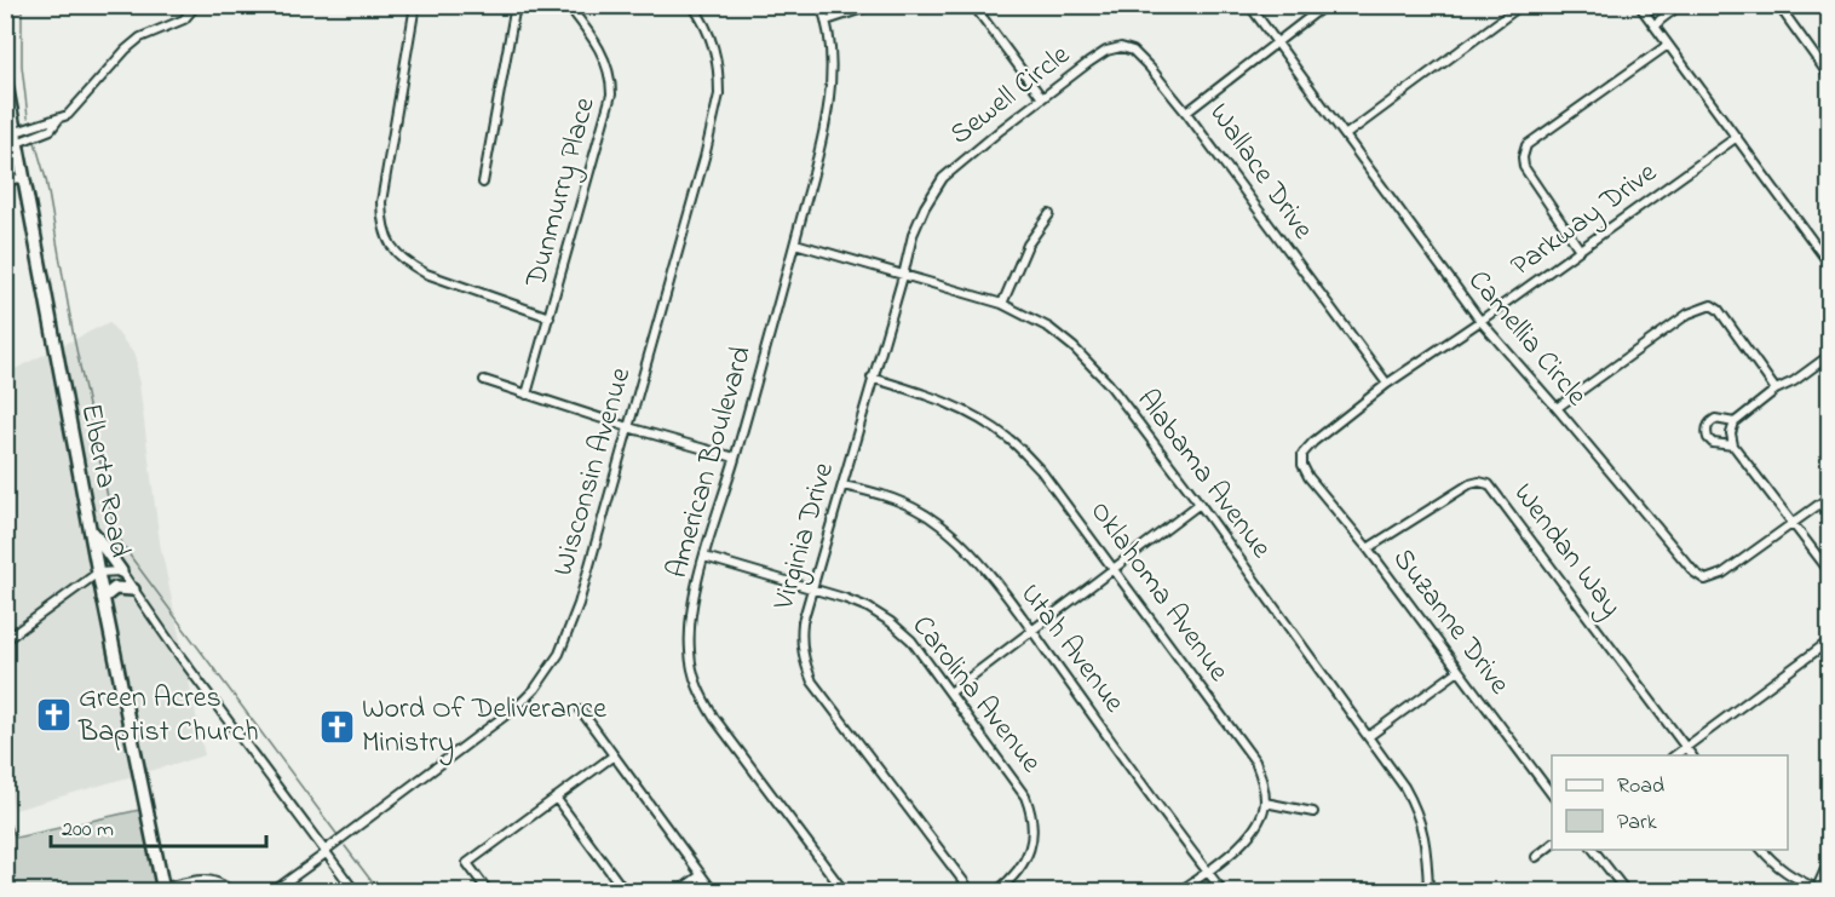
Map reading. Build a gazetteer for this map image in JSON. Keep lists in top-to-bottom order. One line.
{"streets":{"street":["Sewell Circle","Wallace Drive","Dunmurry Place","Parkway Drive","Camellia Circle","American Boulevard","Wisconsin Avenue","Alabama Avenue","Elberta Road","Virginia Drive","Wendan Way","Oklahoma Avenue","Suzanne Drive","Utah Avenue","Carolina Avenue"]},"crossings":[["Sewell Circle","Wallace Drive"],["Sewell Circle","Alabama Avenue"],["Sewell Circle","Virginia Drive"],["Wallace Drive","Parkway Drive"],["Wallace Drive","Camellia Circle"],["Parkway Drive","Camellia Circle"],["Parkway Drive","Suzanne Drive"],["American Boulevard","Alabama Avenue"],["American Boulevard","Carolina Avenue"],["Alabama Avenue","Virginia Drive"],["Virginia Drive","Oklahoma Avenue"],["Virginia Drive","Utah Avenue"],["Virginia Drive","Carolina Avenue"],["Wendan Way","Suzanne Drive"]],"places":{"church":["Green Acres Baptist Church","Word Of Deliverance Ministry"]},"legend":["Road","Park"],"scale_bar":"200 m"}
